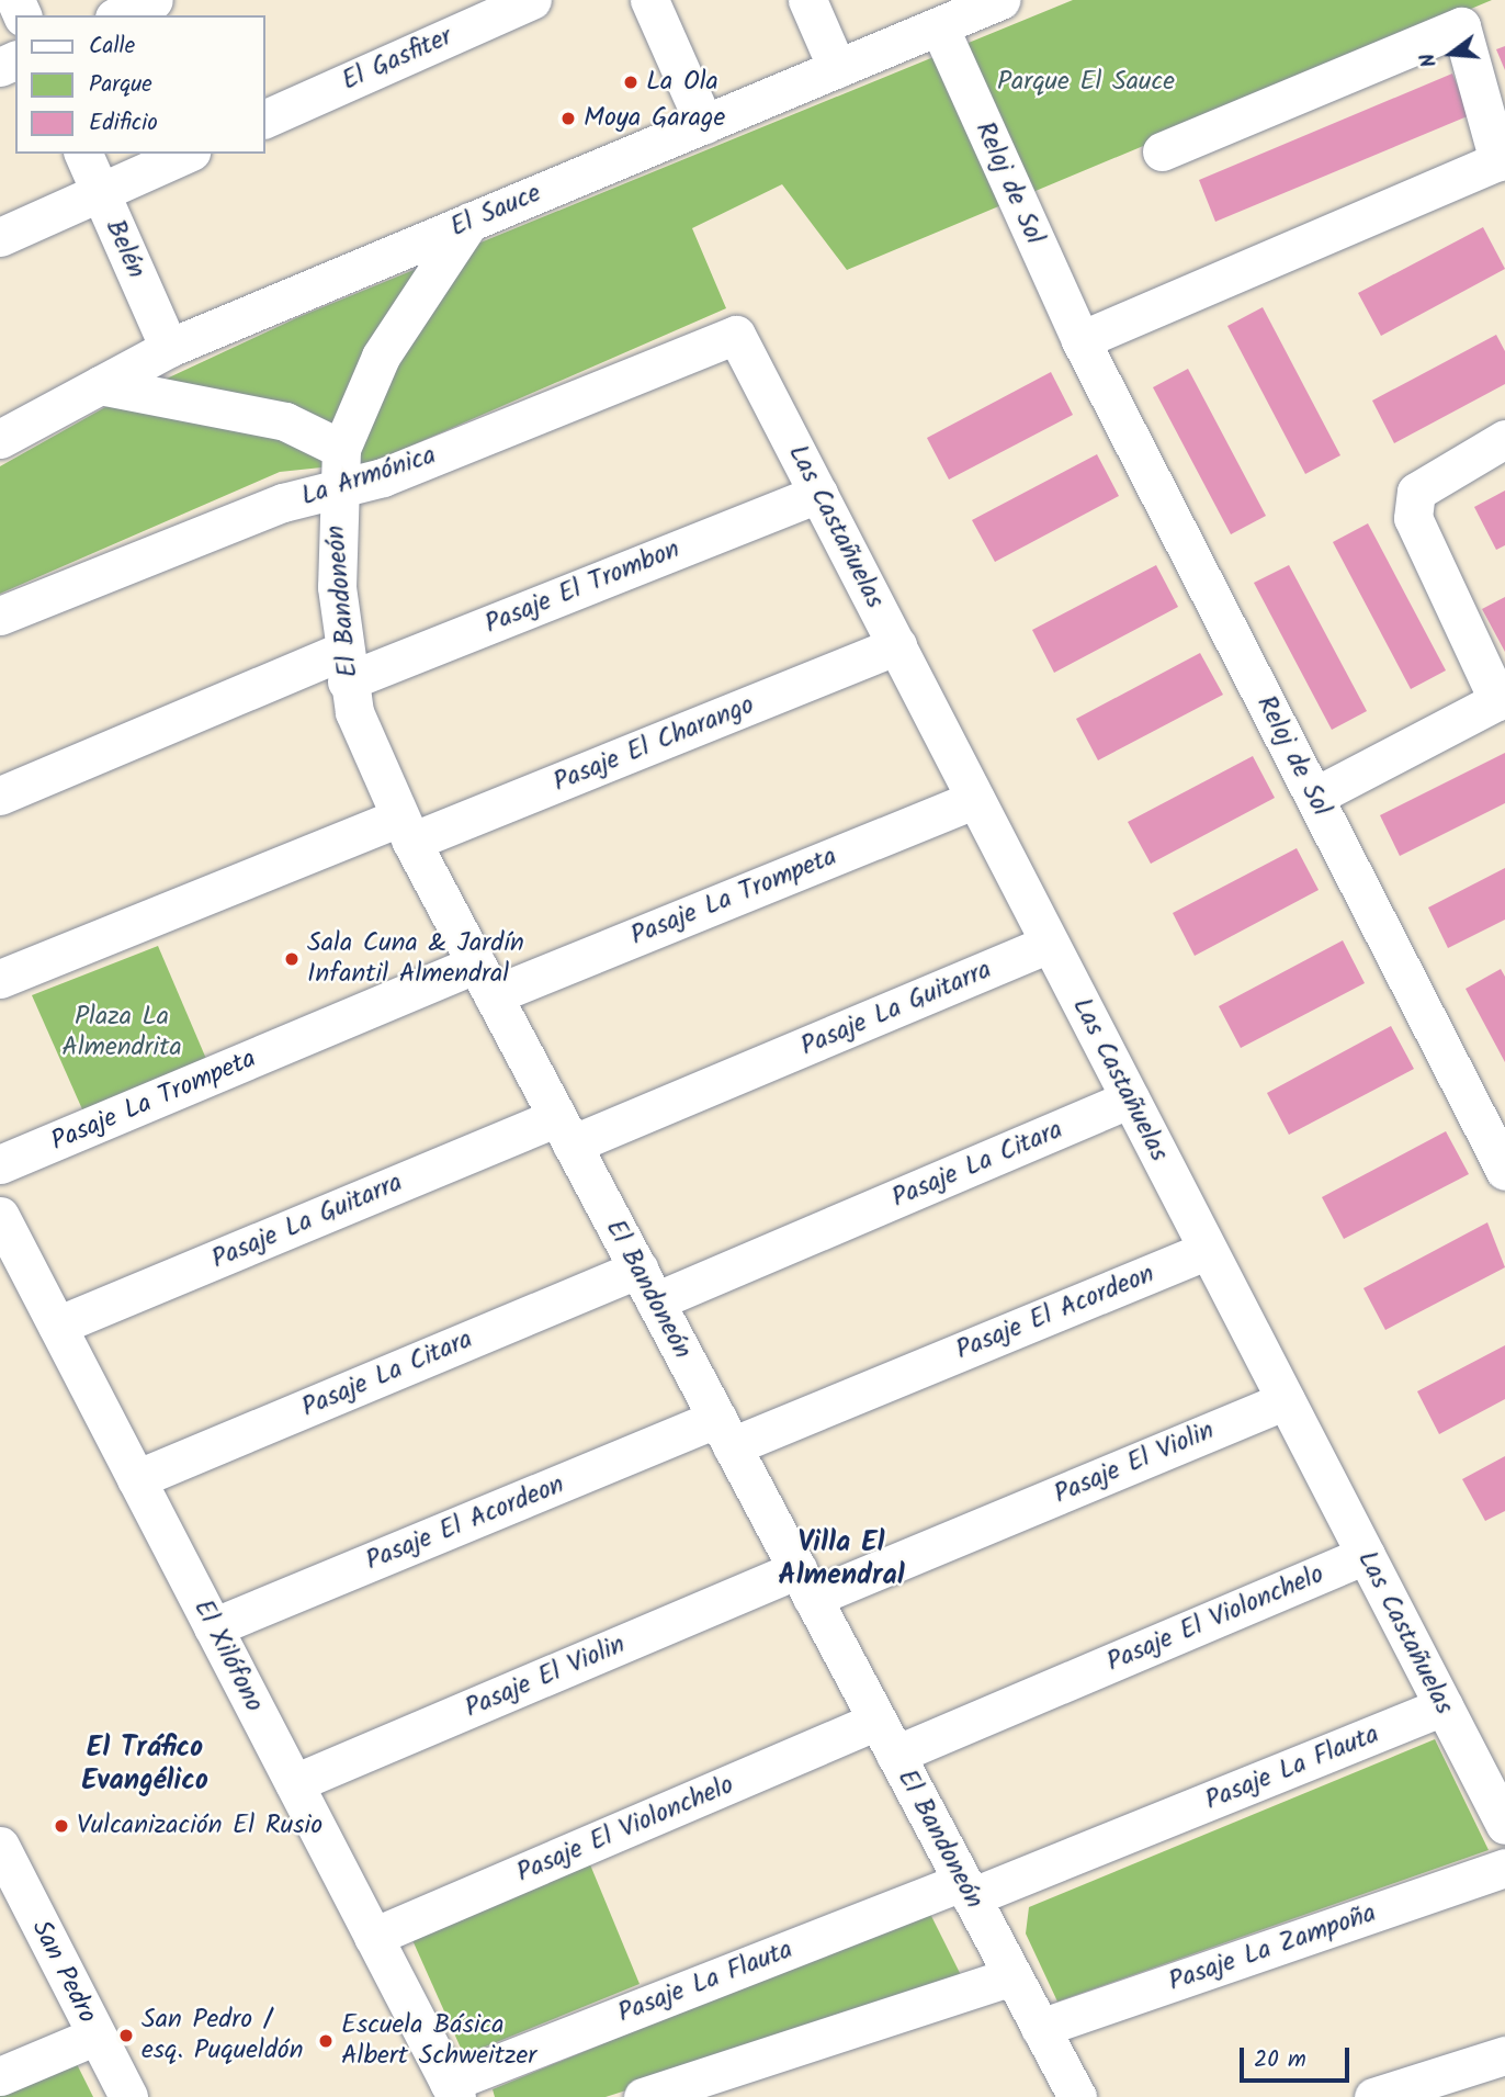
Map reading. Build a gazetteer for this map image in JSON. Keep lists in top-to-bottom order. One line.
{"streets":{"street":["El Gasfiter","Reloj de Sol","El Sauce","Belén","La Armónica","Las Castañuelas","Pasaje El Trombon","El Bandoneón","Pasaje El Charango","Pasaje La Trompeta","Pasaje La Guitarra","Pasaje La Citara","Pasaje El Acordeon","Pasaje El Violin","Pasaje El Violonchelo","El Xilófono","Pasaje La Flauta","Pasaje La Zampoña","San Pedro"]},"crossings":[["Reloj de Sol","El Sauce"],["El Sauce","Belén"],["El Sauce","El Bandoneón"],["La Armónica","Las Castañuelas"],["La Armónica","El Bandoneón"],["Las Castañuelas","Pasaje El Trombon"],["Las Castañuelas","Pasaje El Charango"],["Las Castañuelas","Pasaje La Trompeta"],["Las Castañuelas","Pasaje La Guitarra"],["Las Castañuelas","Pasaje La Citara"],["Las Castañuelas","Pasaje El Acordeon"],["Las Castañuelas","Pasaje El Violin"],["Las Castañuelas","Pasaje El Violonchelo"],["Las Castañuelas","Pasaje La Flauta"],["Pasaje El Trombon","El Bandoneón"],["El Bandoneón","Pasaje El Charango"],["El Bandoneón","Pasaje La Trompeta"],["El Bandoneón","Pasaje La Guitarra"],["El Bandoneón","Pasaje La Citara"],["El Bandoneón","Pasaje El Acordeon"],["El Bandoneón","Pasaje El Violin"],["El Bandoneón","Pasaje El Violonchelo"],["El Bandoneón","Pasaje La Flauta"],["El Bandoneón","Pasaje La Zampoña"],["Pasaje La Guitarra","El Xilófono"],["Pasaje La Citara","El Xilófono"],["Pasaje El Acordeon","El Xilófono"],["Pasaje El Violin","El Xilófono"],["Pasaje El Violonchelo","El Xilófono"],["El Xilófono","Pasaje La Flauta"]],"districts":["Villa El Almendral","El Tráfico Evangélico"],"parks":["Parque El Sauce","Plaza La Almendrita"],"places":["La Ola","Moya Garage","Sala Cuna & Jardín Infantil Almendral","Vulcanización El Rusio","San Pedro / esq. Puqueldón","Escuela Básica Albert Schweitzer"],"legend":["Calle","Parque","Edificio"],"scale_bar":"20 m","north":"left"}
